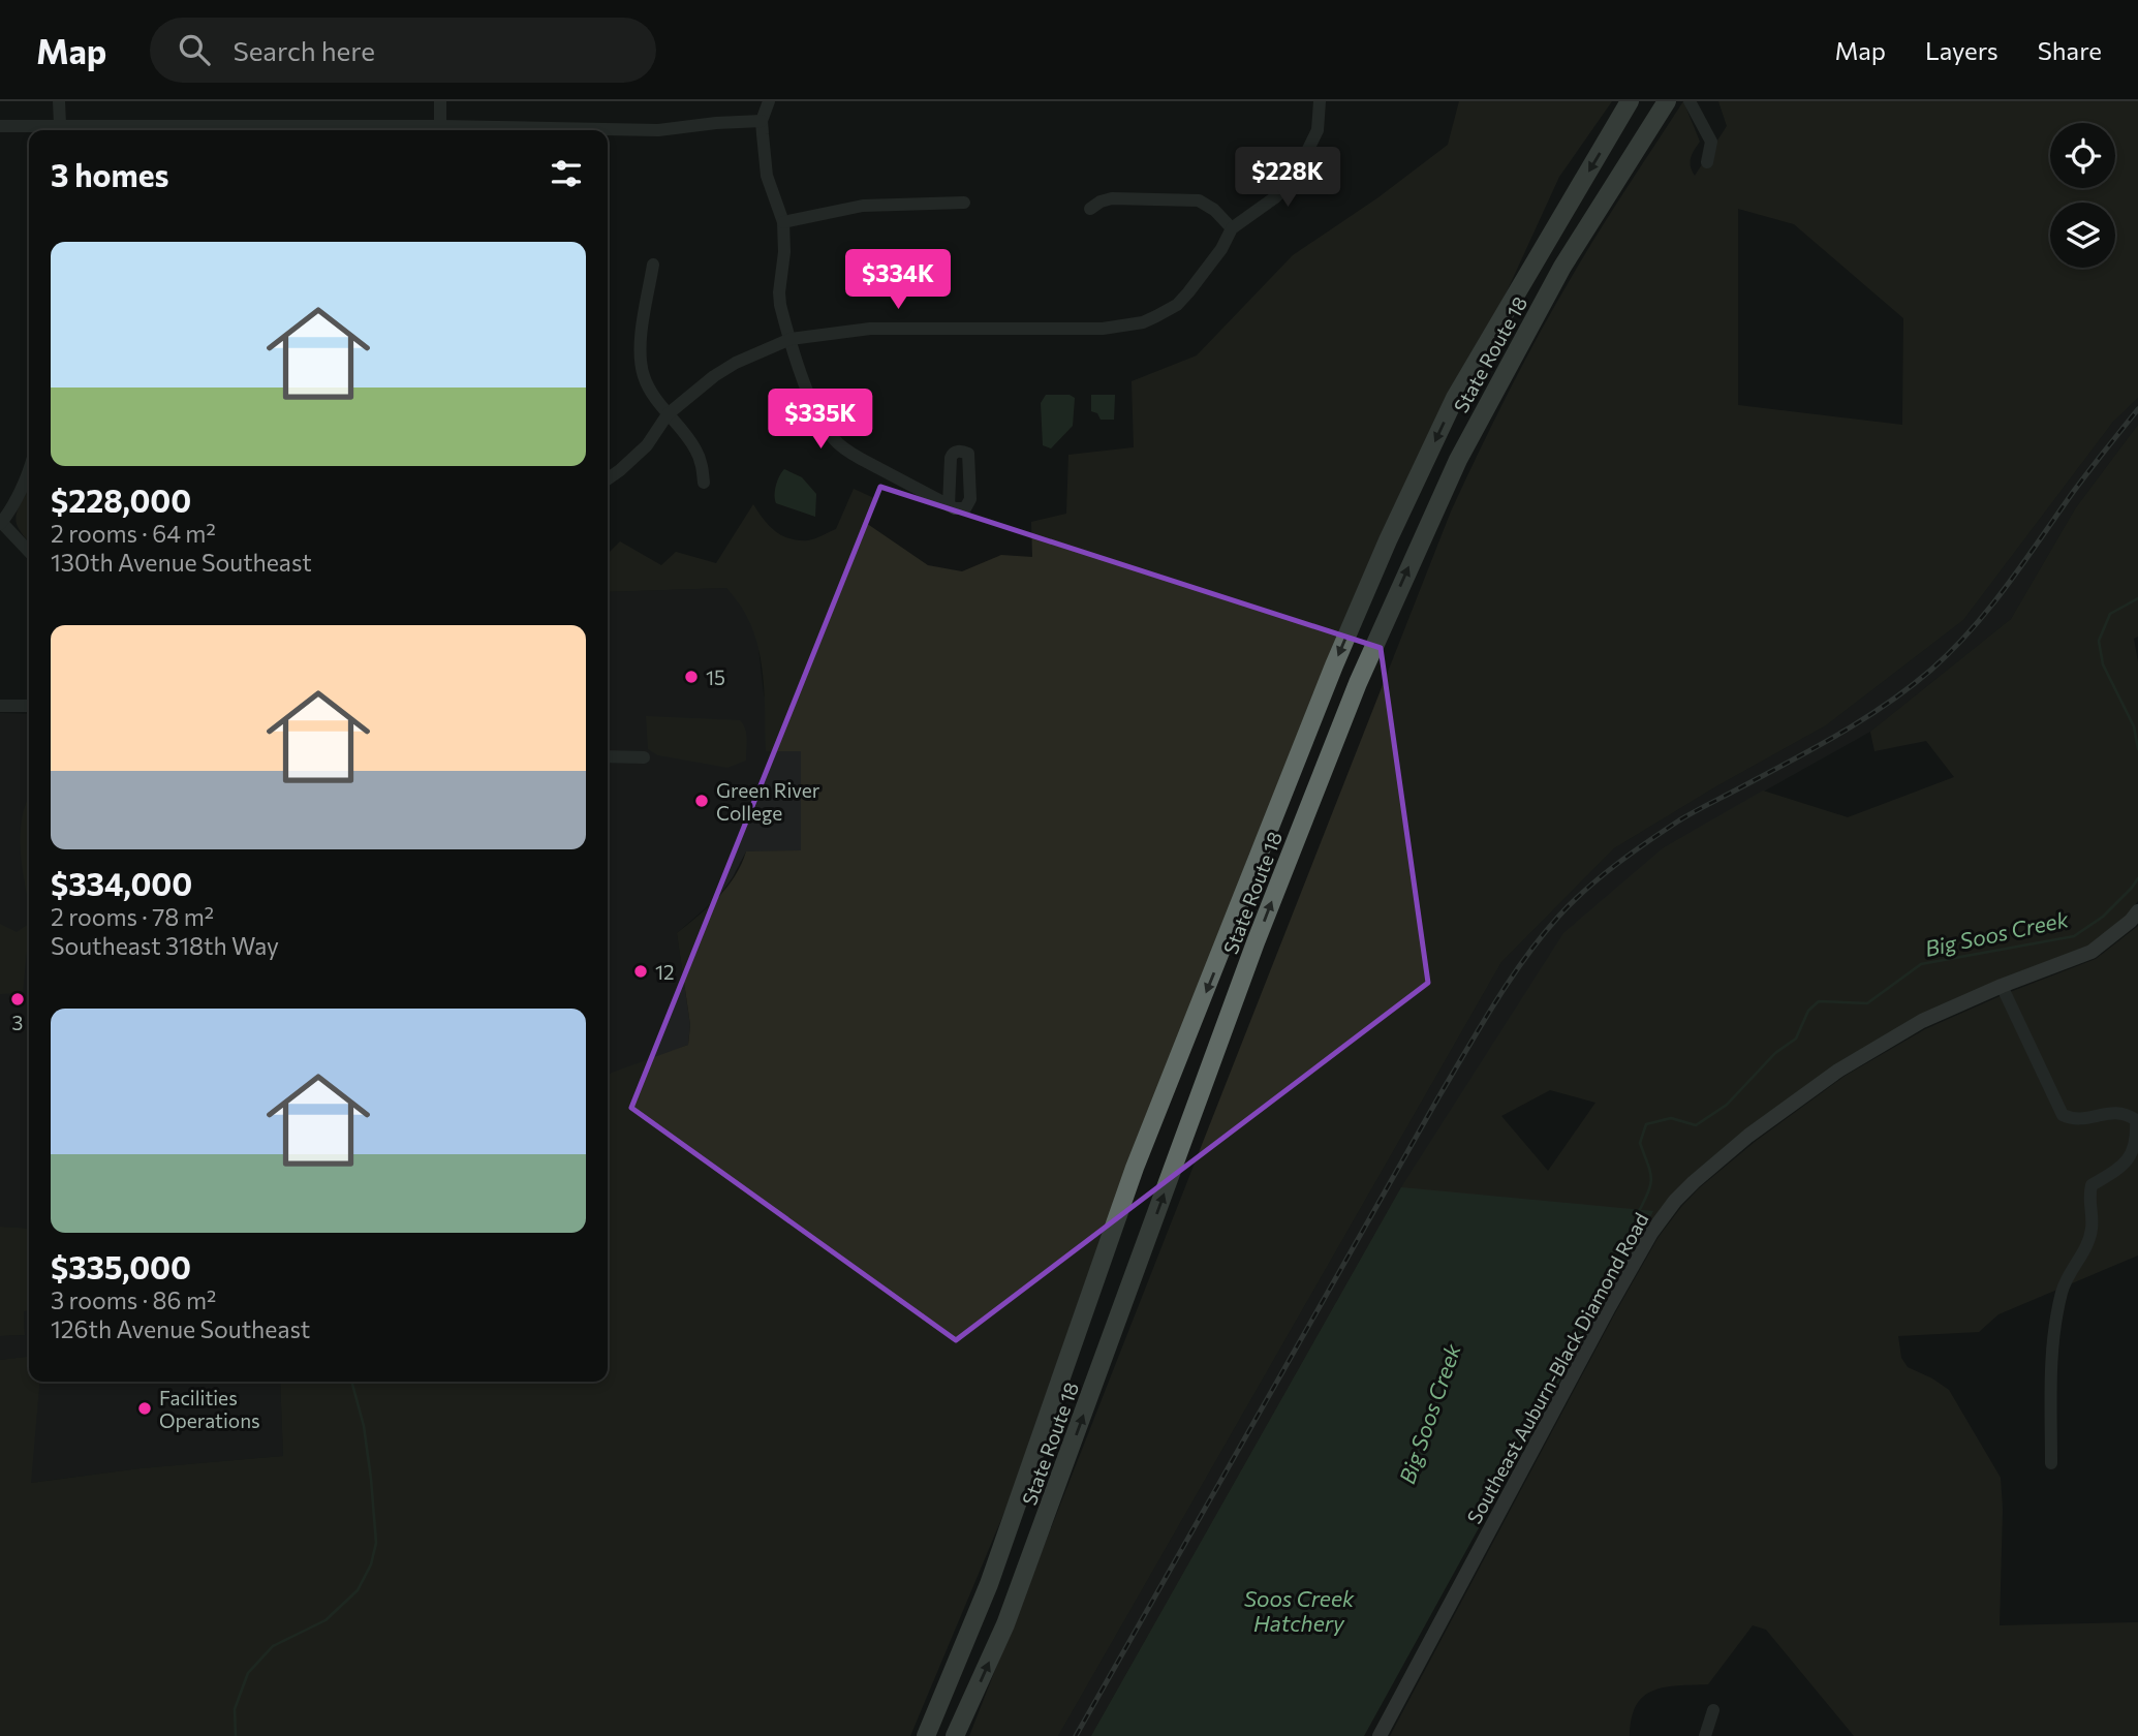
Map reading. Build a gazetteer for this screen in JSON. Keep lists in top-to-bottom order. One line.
{"streets":{"highway":["State Route 18"],"main road":["Southeast Auburn-Black Diamond Road"]},"water":["Big Soos Creek","Soos Creek Hatchery"],"places":["15","Green River College","12","3","Facilities Operations"],"page":{"header":"Map","search":"Search here","nav":["Map","Layers","Share"],"heading":"3 homes","price":["$228K","$334K","$335K"],"list":[{"name":"$228,000","note":"2 rooms · 64 m² · 130th Avenue Southeast"},{"name":"$334,000","note":"2 rooms · 78 m² · Southeast 318th Way"},{"name":"$335,000","note":"3 rooms · 86 m² · 126th Avenue Southeast"}]}}
